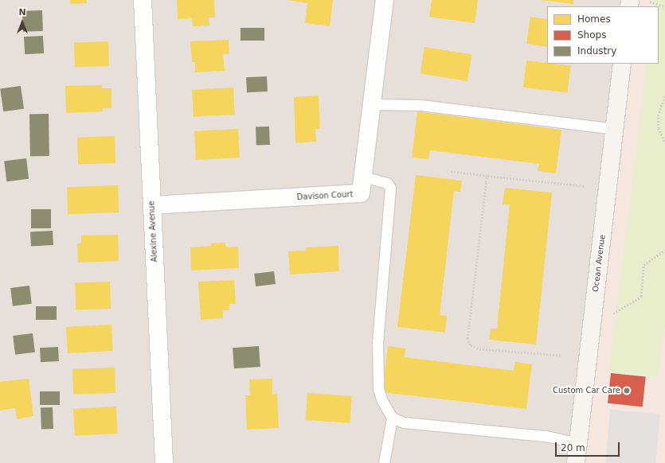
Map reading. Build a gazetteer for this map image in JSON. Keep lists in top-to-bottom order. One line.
{"streets":{"main road":["Ocean Avenue"],"street":["Davison Court","Alexine Avenue"]},"crossings":[["Davison Court","Alexine Avenue"]],"places":["Custom Car Care"],"legend":["Homes","Shops","Industry"],"scale_bar":"20 m","north":"top"}
